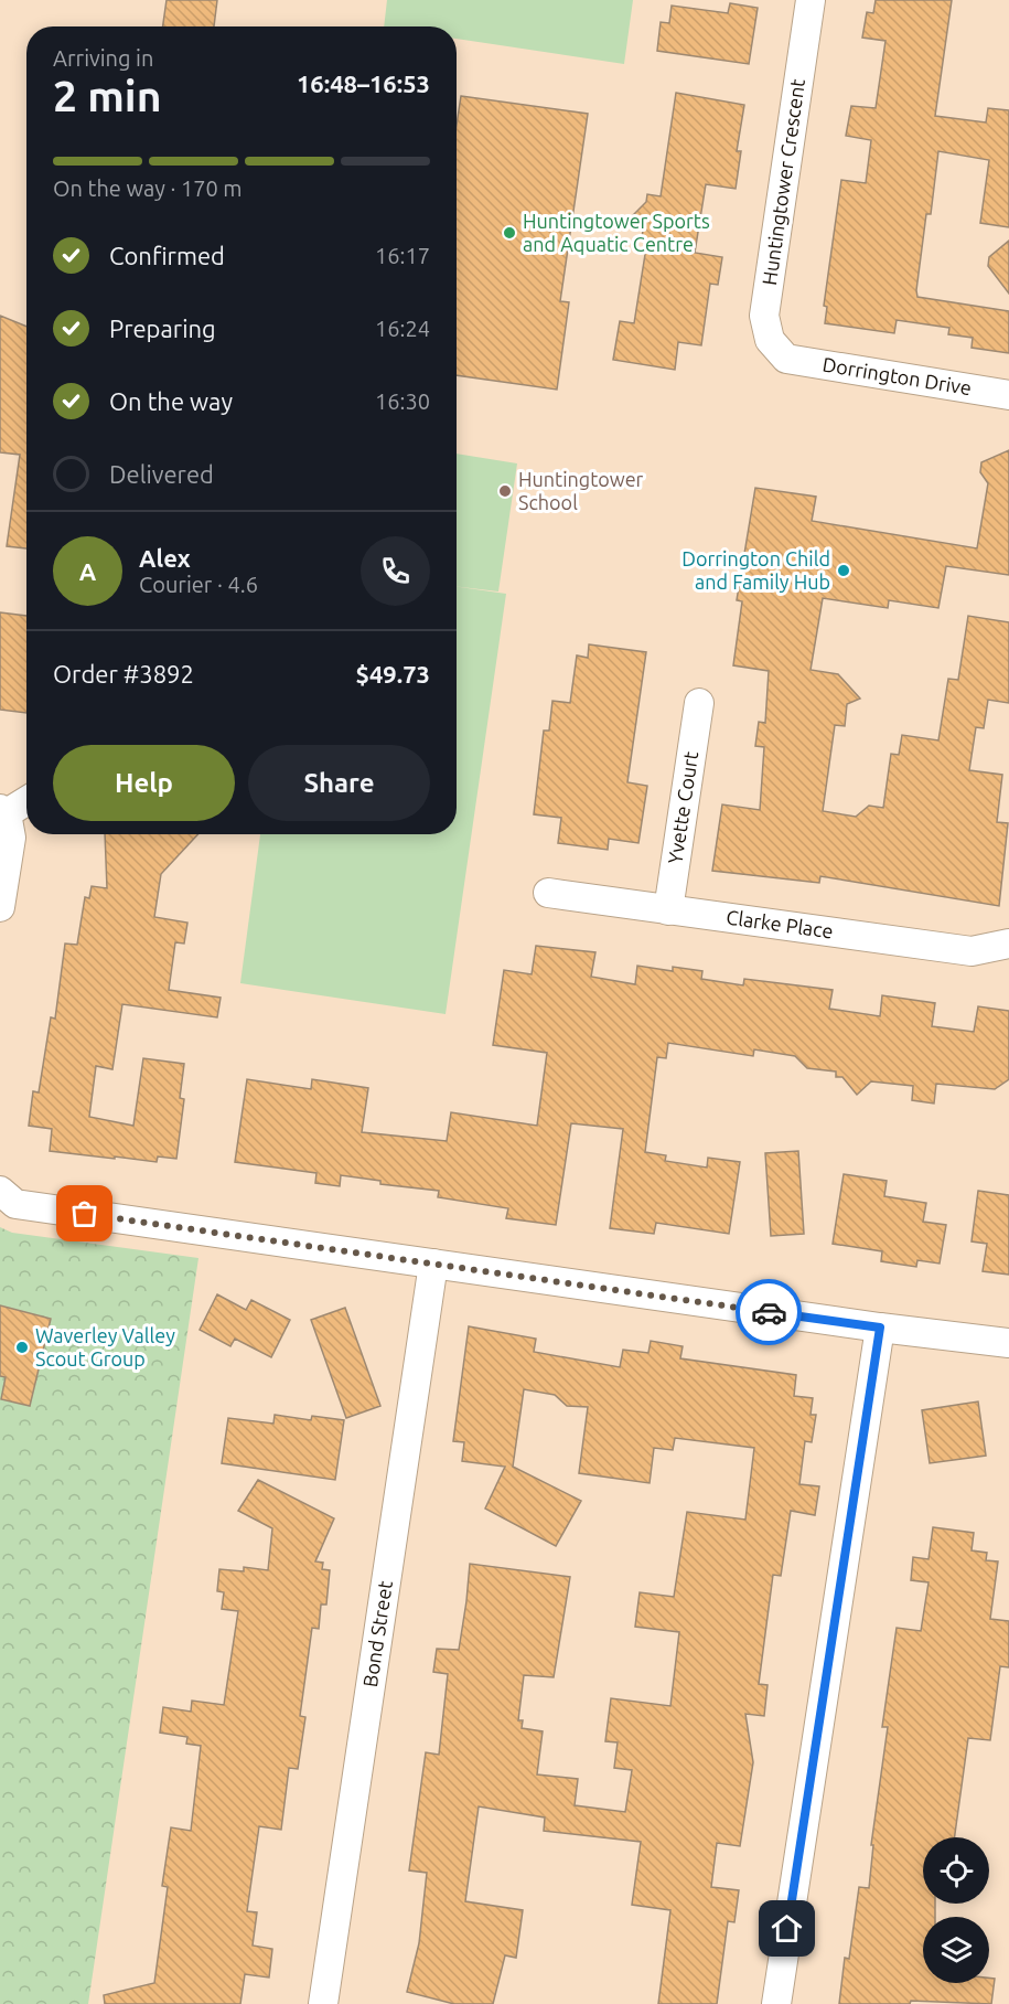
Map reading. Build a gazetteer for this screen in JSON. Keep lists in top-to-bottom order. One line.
{"streets":{"street":["Huntingtower Crescent","Dorrington Drive","Yvette Court","Clarke Place","Bond Street"]},"crossings":[["Huntingtower Crescent","Dorrington Drive"],["Yvette Court","Clarke Place"]],"places":["Huntingtower Sports and Aquatic Centre","Huntingtower School","Dorrington Child and Family Hub","Waverley Valley Scout Group"],"page":{"heading":["2 min","Arriving in","16:48–16:53"],"panel":["Alex","Courier · 4.6","Order #3892","$49.73"],"bar":"On the way · 170 m","list":[["Confirmed","16:17"],["Preparing","16:24"],["On the way","16:30"],"Delivered"],"round":"A","buttons":["Help","Share"]}}
